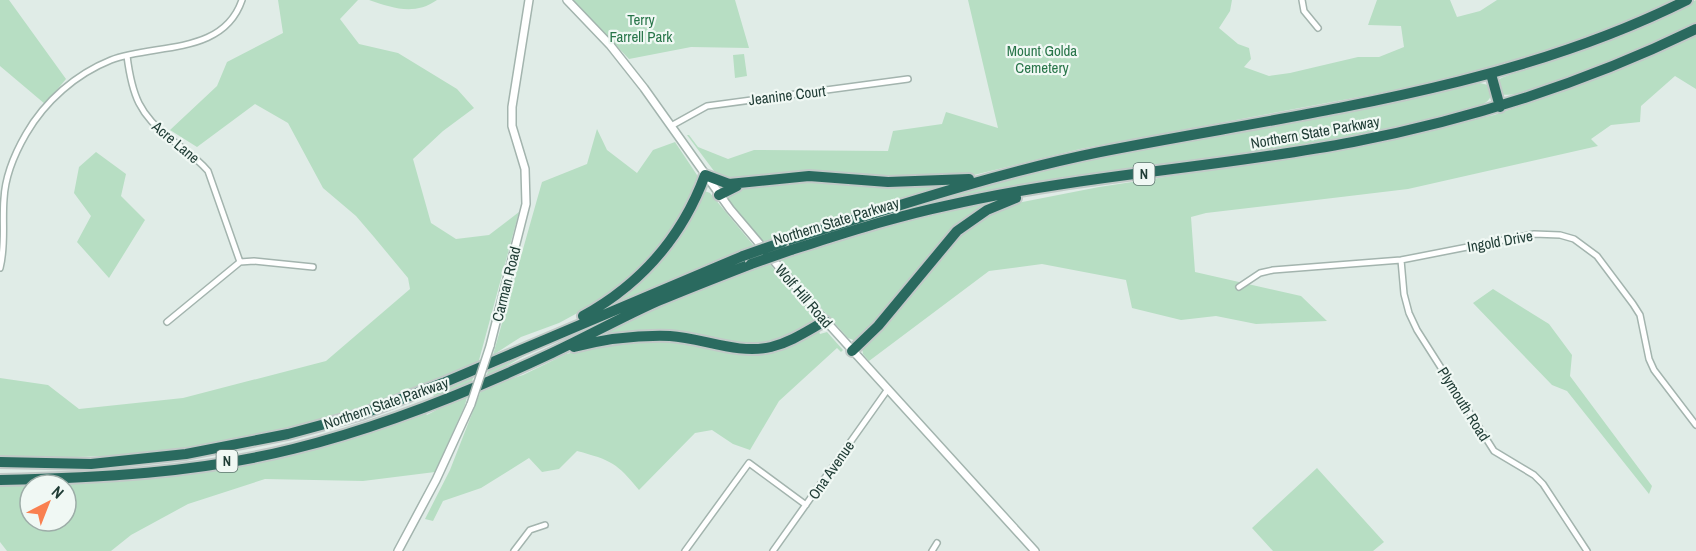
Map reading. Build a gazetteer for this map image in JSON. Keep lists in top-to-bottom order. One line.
{"streets":{"highway":["Northern State Parkway","N"],"street":["Jeanine Court","Acre Lane","Ingold Drive","Carman Road","Wolf Hill Road","Plymouth Road","Ona Avenue"]},"crossings":[["Jeanine Court","Wolf Hill Road"],["Ingold Drive","Plymouth Road"],["Wolf Hill Road","Ona Avenue"]],"parks":["Terry Farrell Park","Mount Golda Cemetery"],"north":"top right"}
